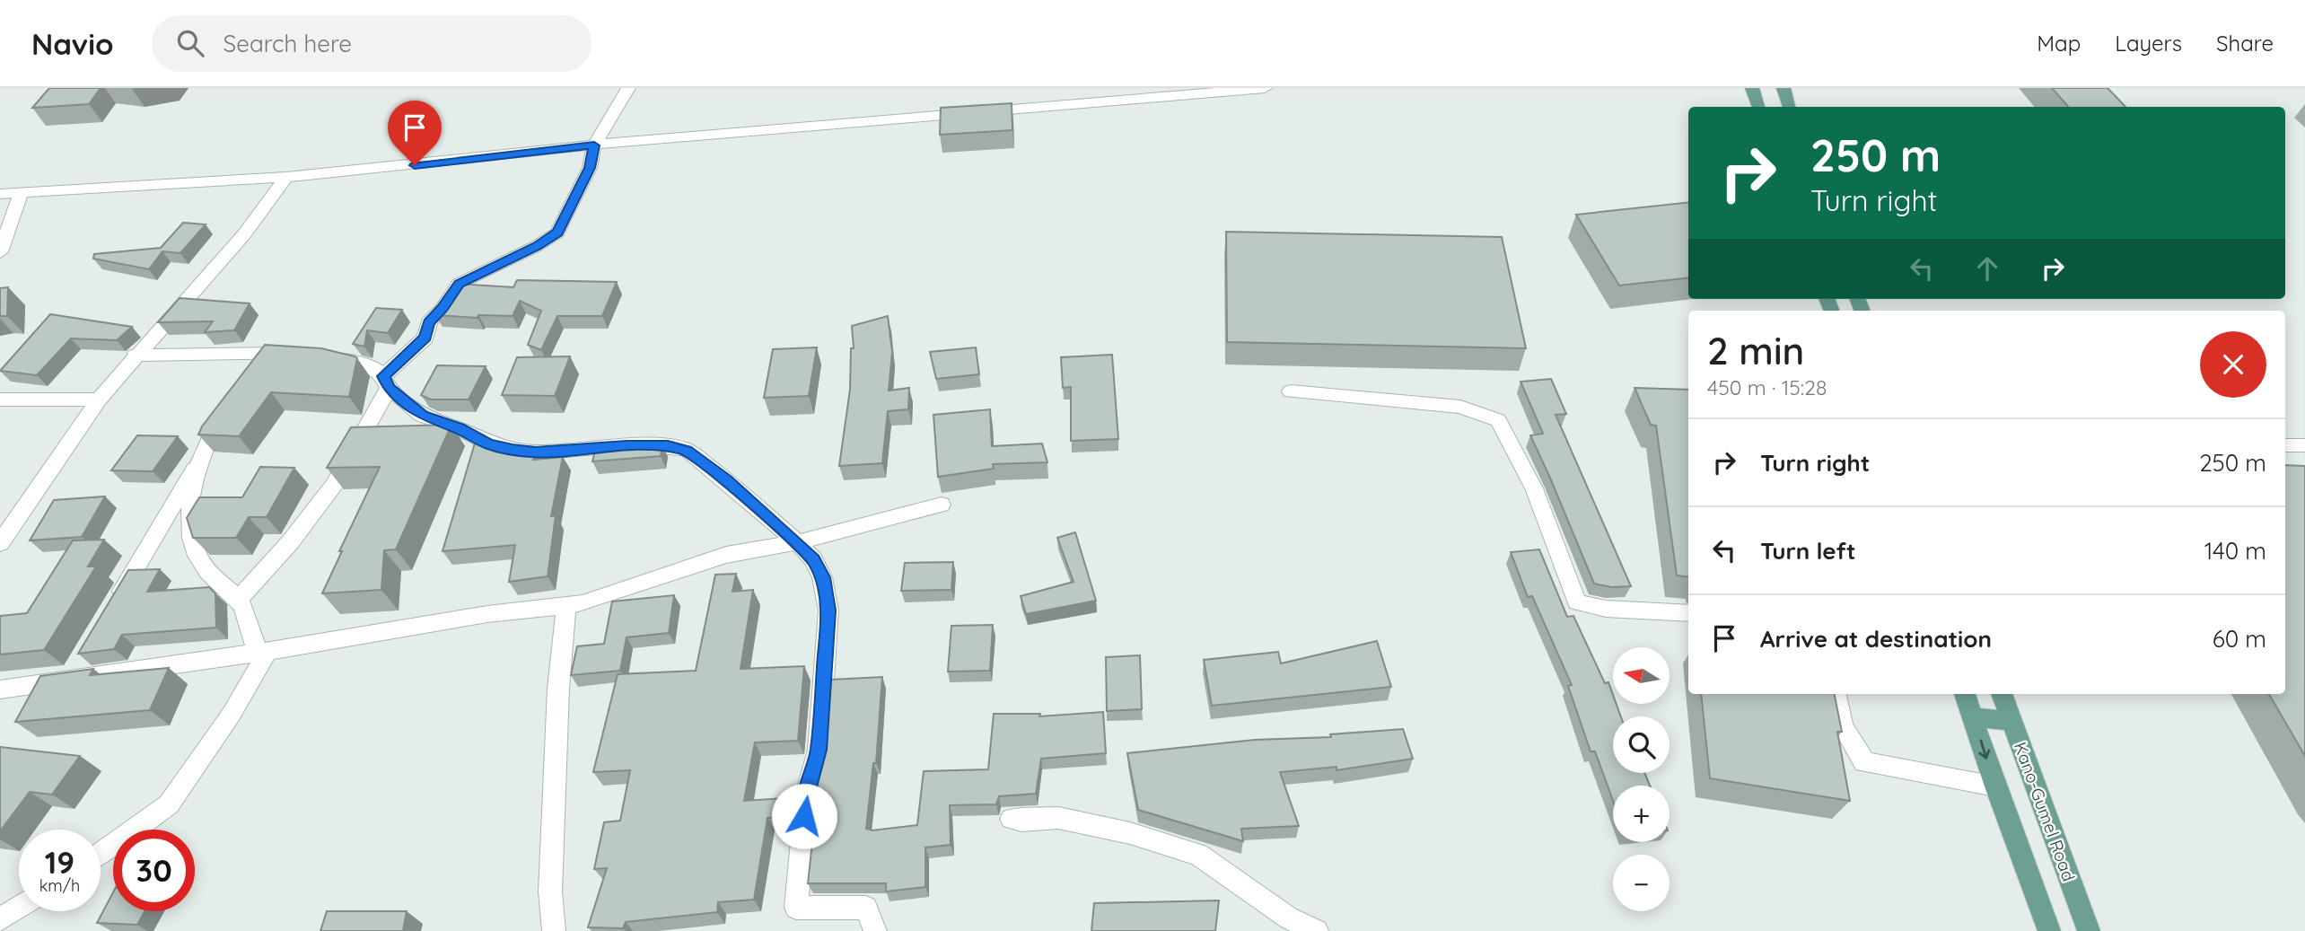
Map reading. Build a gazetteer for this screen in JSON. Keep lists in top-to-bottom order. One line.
{"streets":{"main road":["Kano-Gumel Road"]},"north":"left","page":{"header":"Navio","search":"Search here","nav":["Map","Layers","Share"],"turn":["250 m","Turn right"],"heading":["2 min","450 m · 15:28"],"list":[{"name":"Turn right","value":"250 m"},{"name":"Turn left","value":"140 m"},{"name":"Arrive at destination","value":"60 m"}],"map_buttons":["+","−"],"speed":"19 km/h","limit":"30"}}
